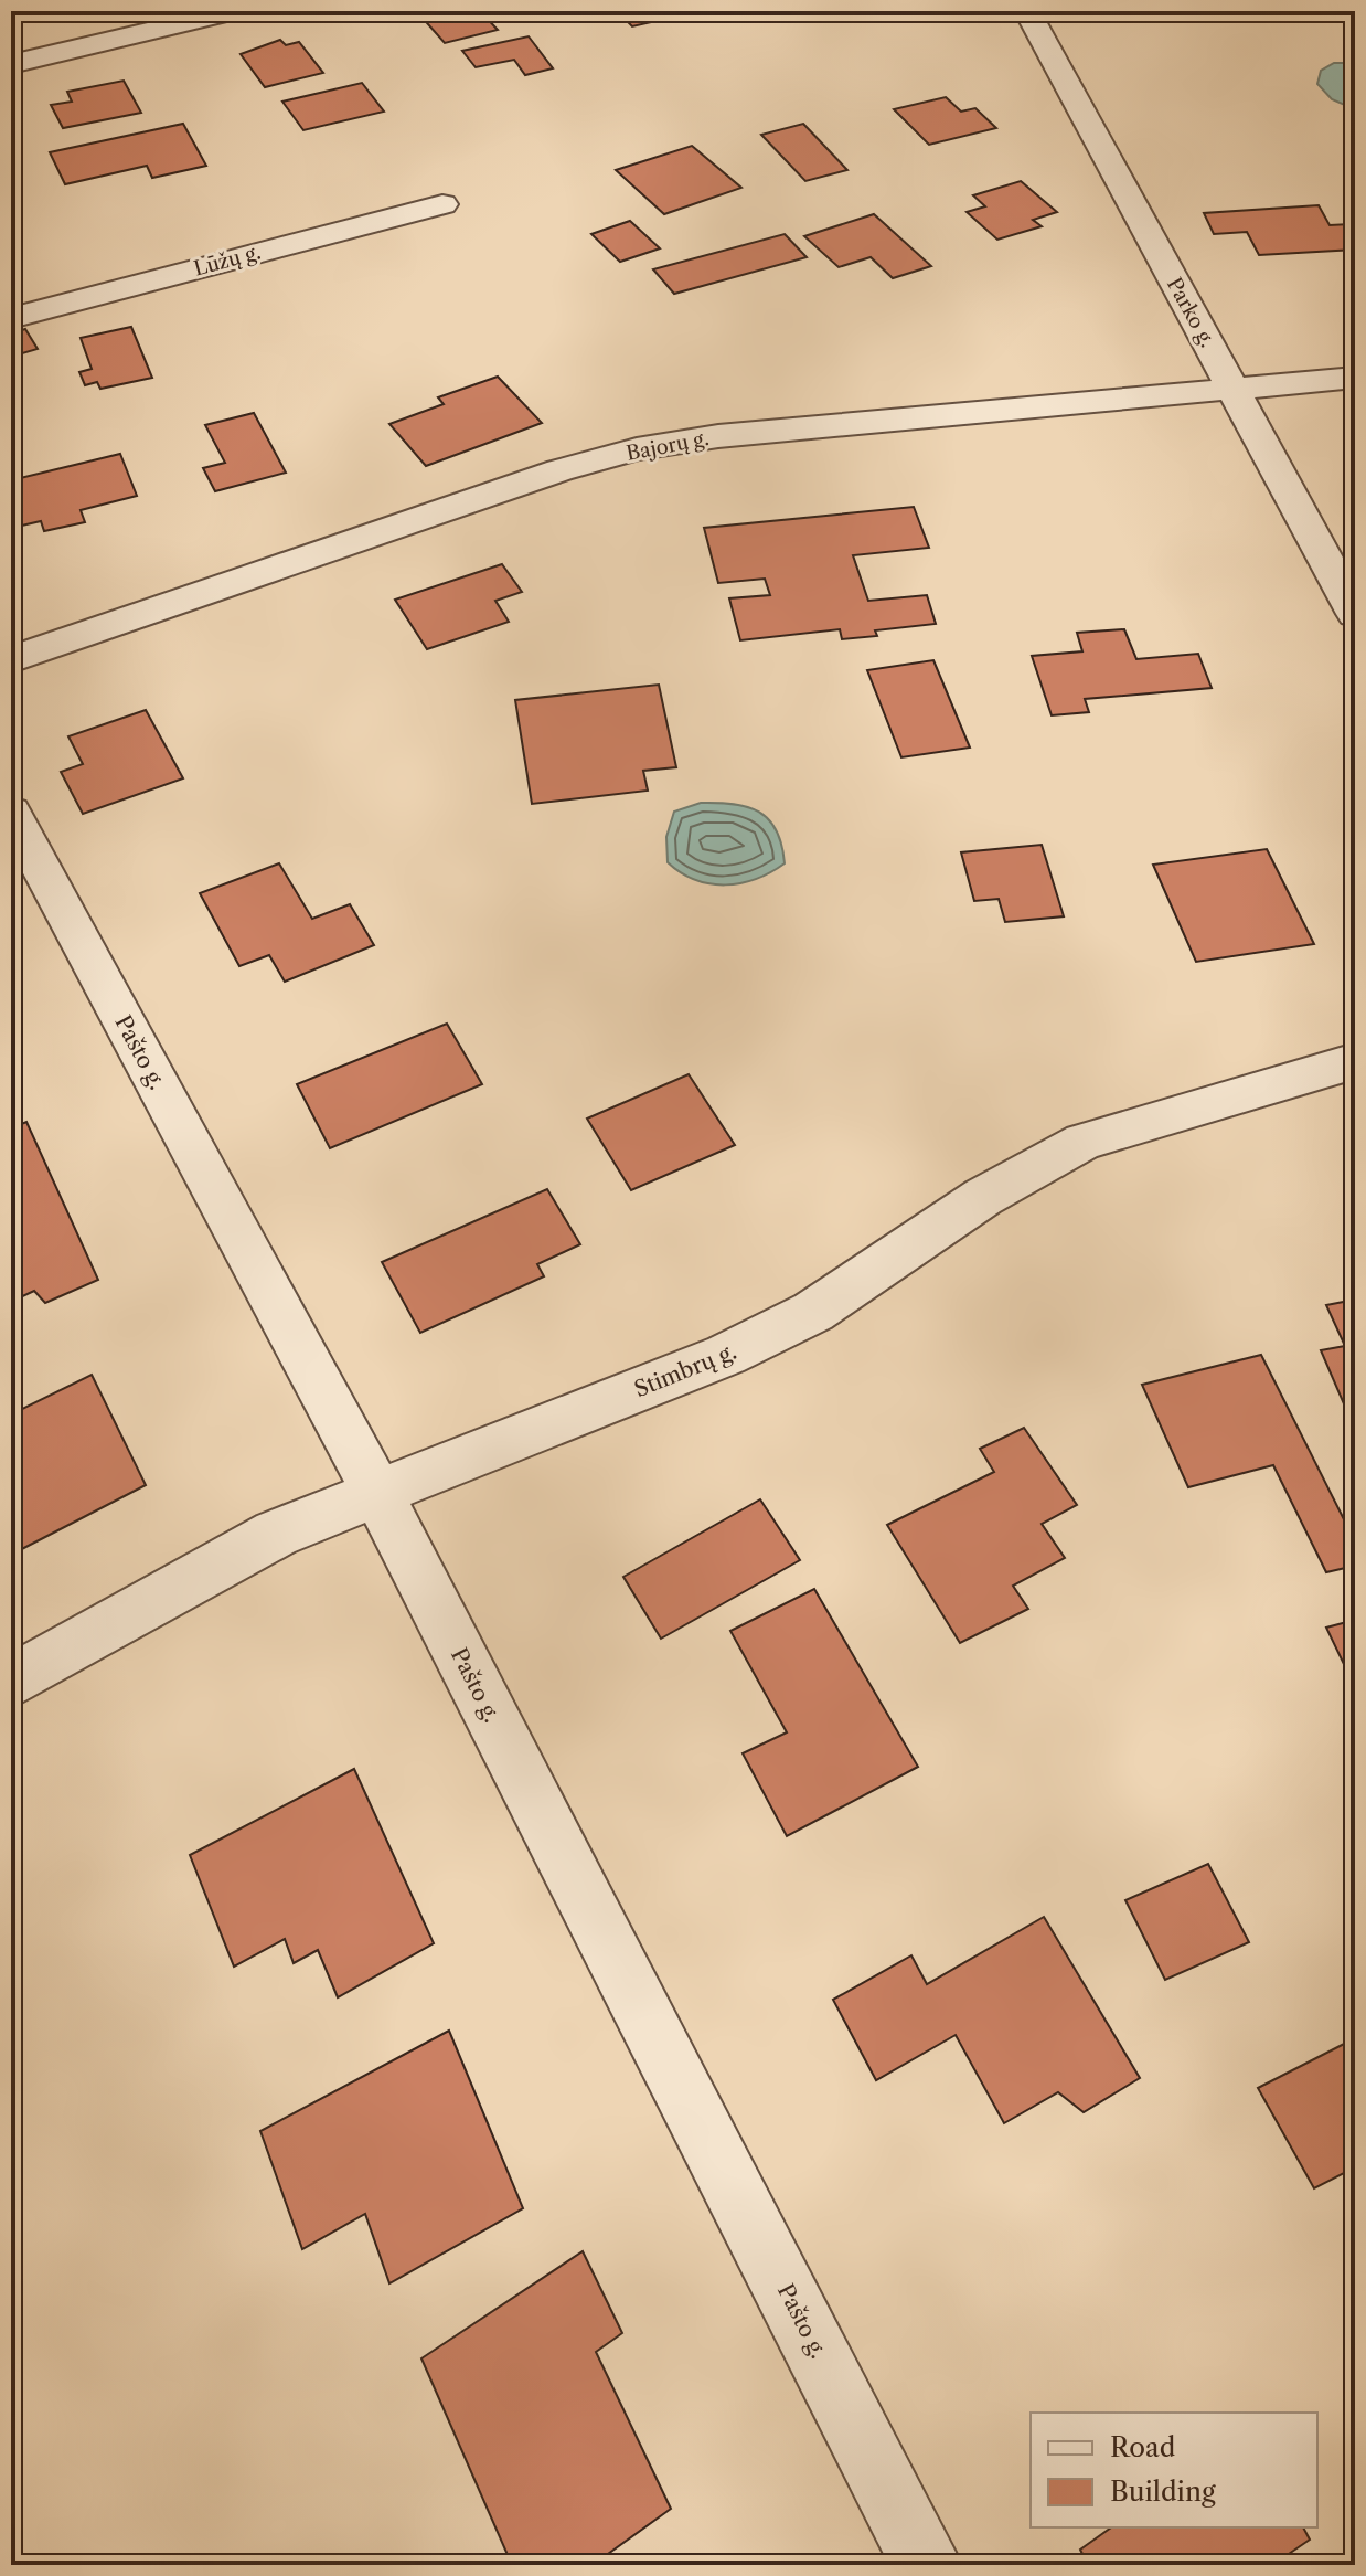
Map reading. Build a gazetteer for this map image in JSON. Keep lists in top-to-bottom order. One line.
{"streets":{"street":["Lūžų g.","Parko g.","Bajorų g.","Pašto g.","Stimbrų g."]},"crossings":[["Parko g.","Bajorų g."],["Pašto g.","Stimbrų g."]],"legend":["Road","Building"]}
